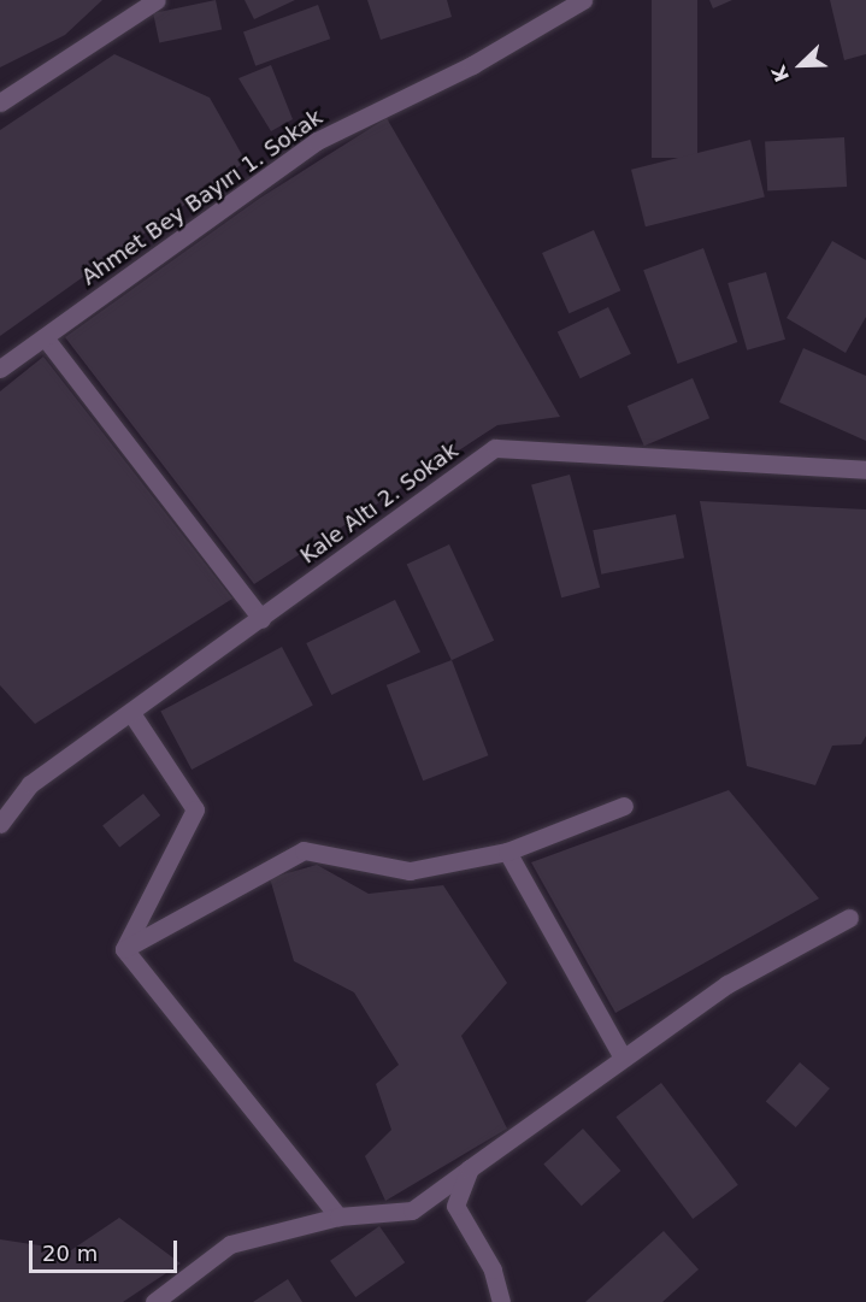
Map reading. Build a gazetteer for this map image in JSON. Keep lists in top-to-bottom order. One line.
{"streets":{"street":["Ahmet Bey Bayırı 1. Sokak","Kale Altı 2. Sokak"]},"scale_bar":"20 m","north":"bottom left"}
